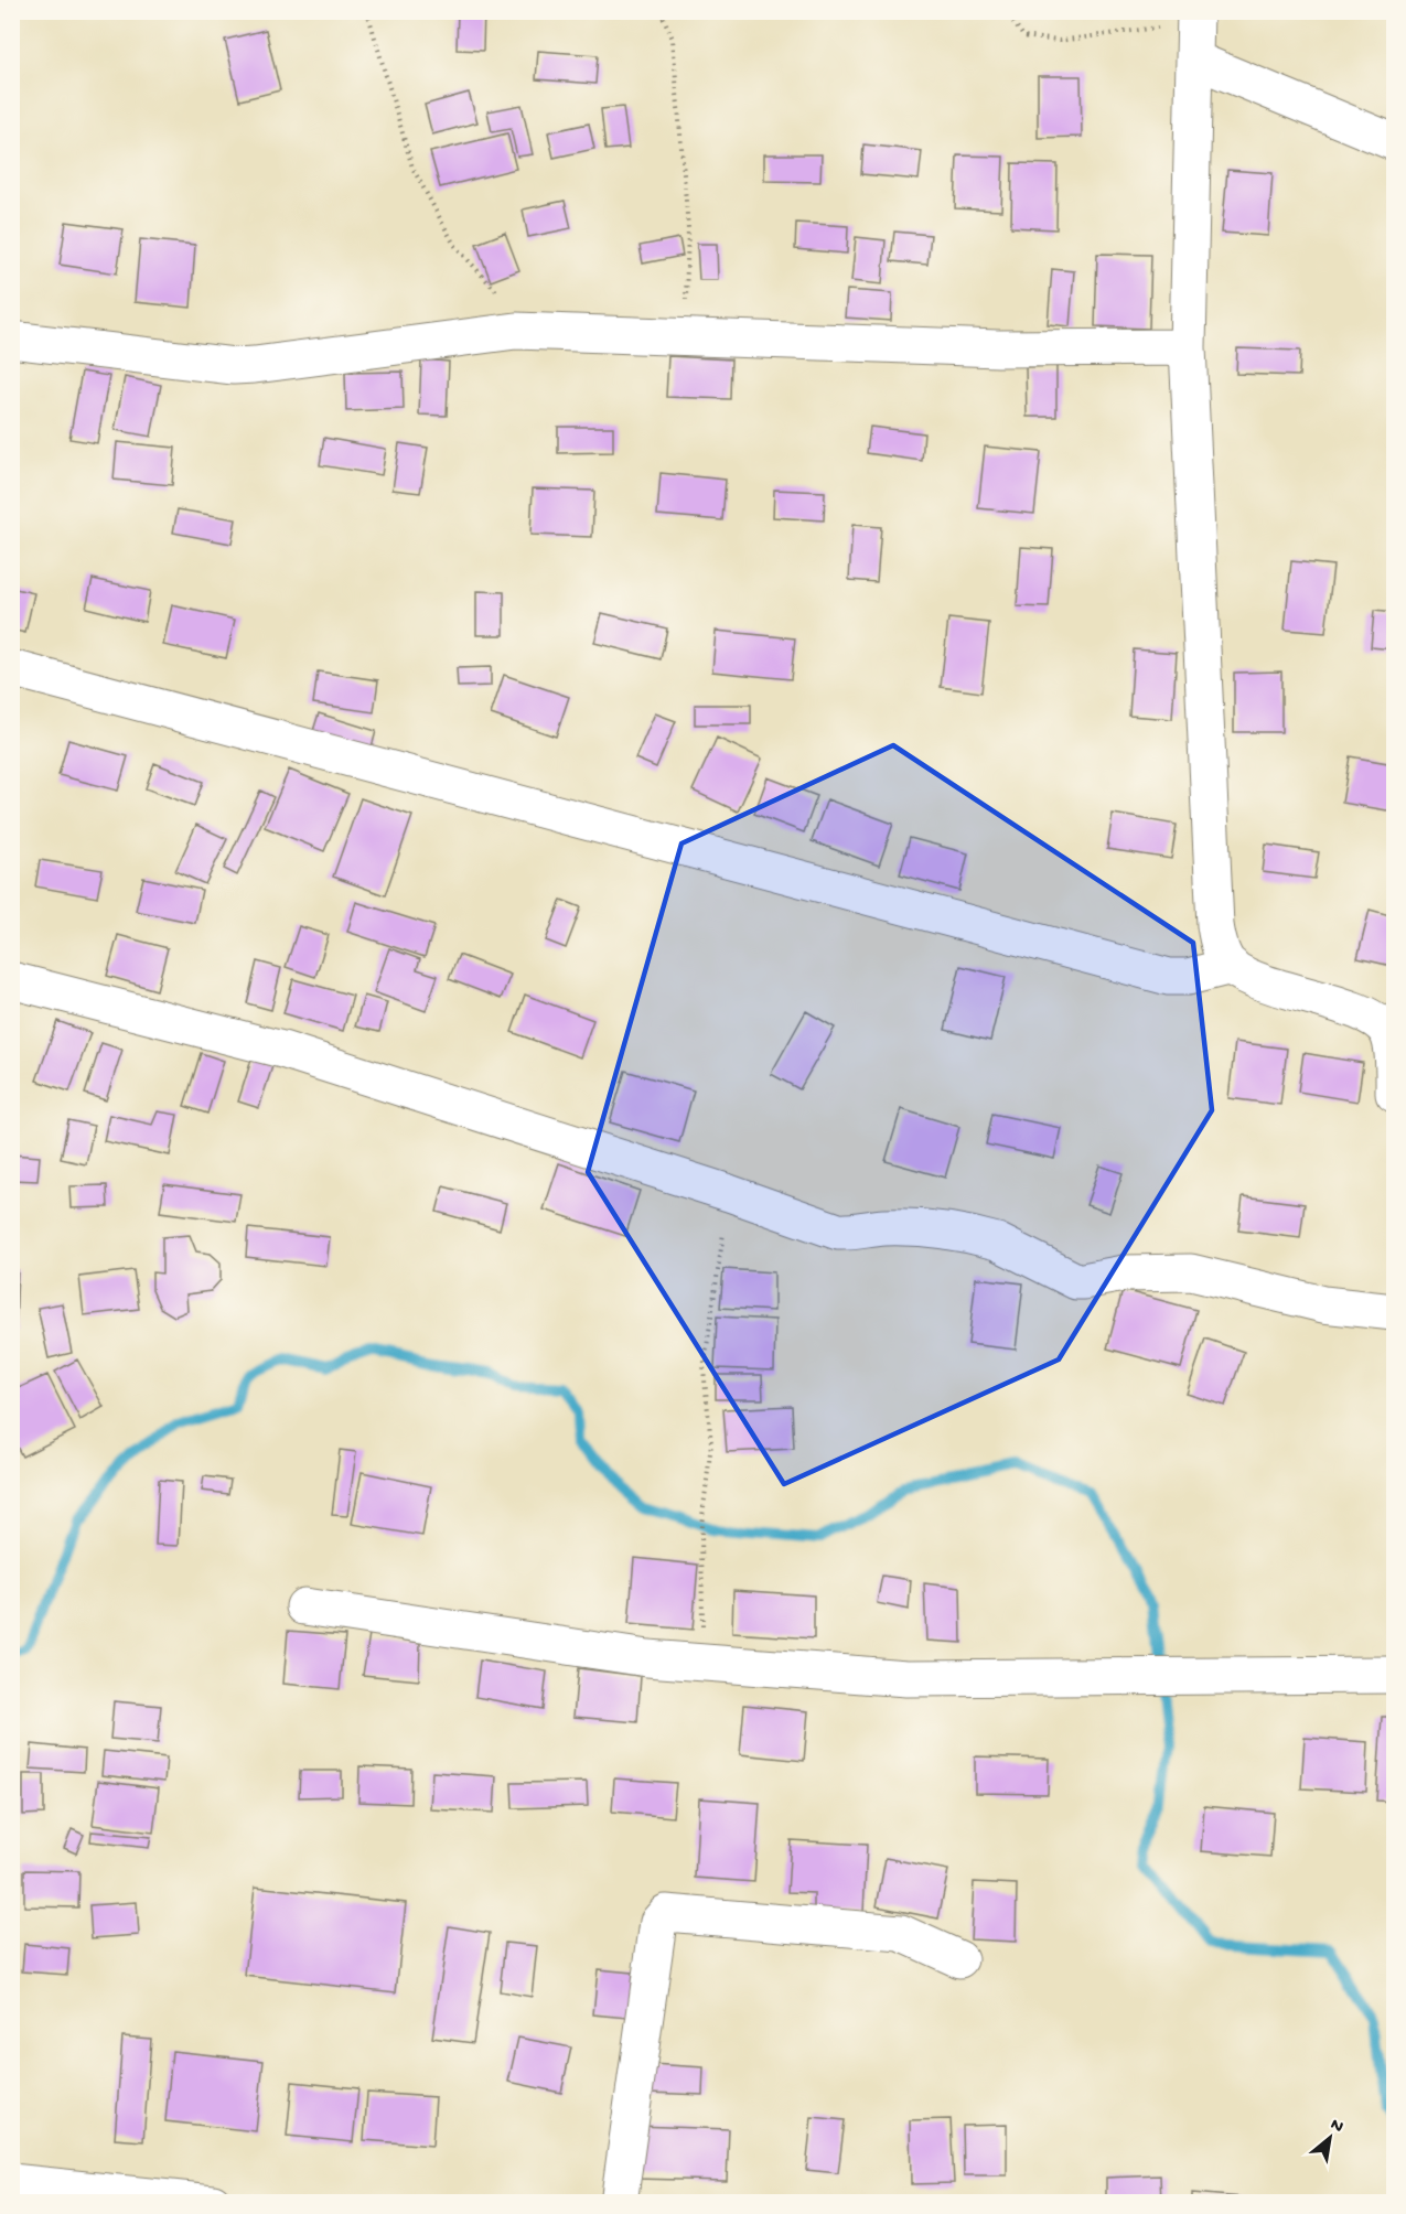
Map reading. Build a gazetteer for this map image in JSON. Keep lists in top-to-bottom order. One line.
{"north":"top right"}
